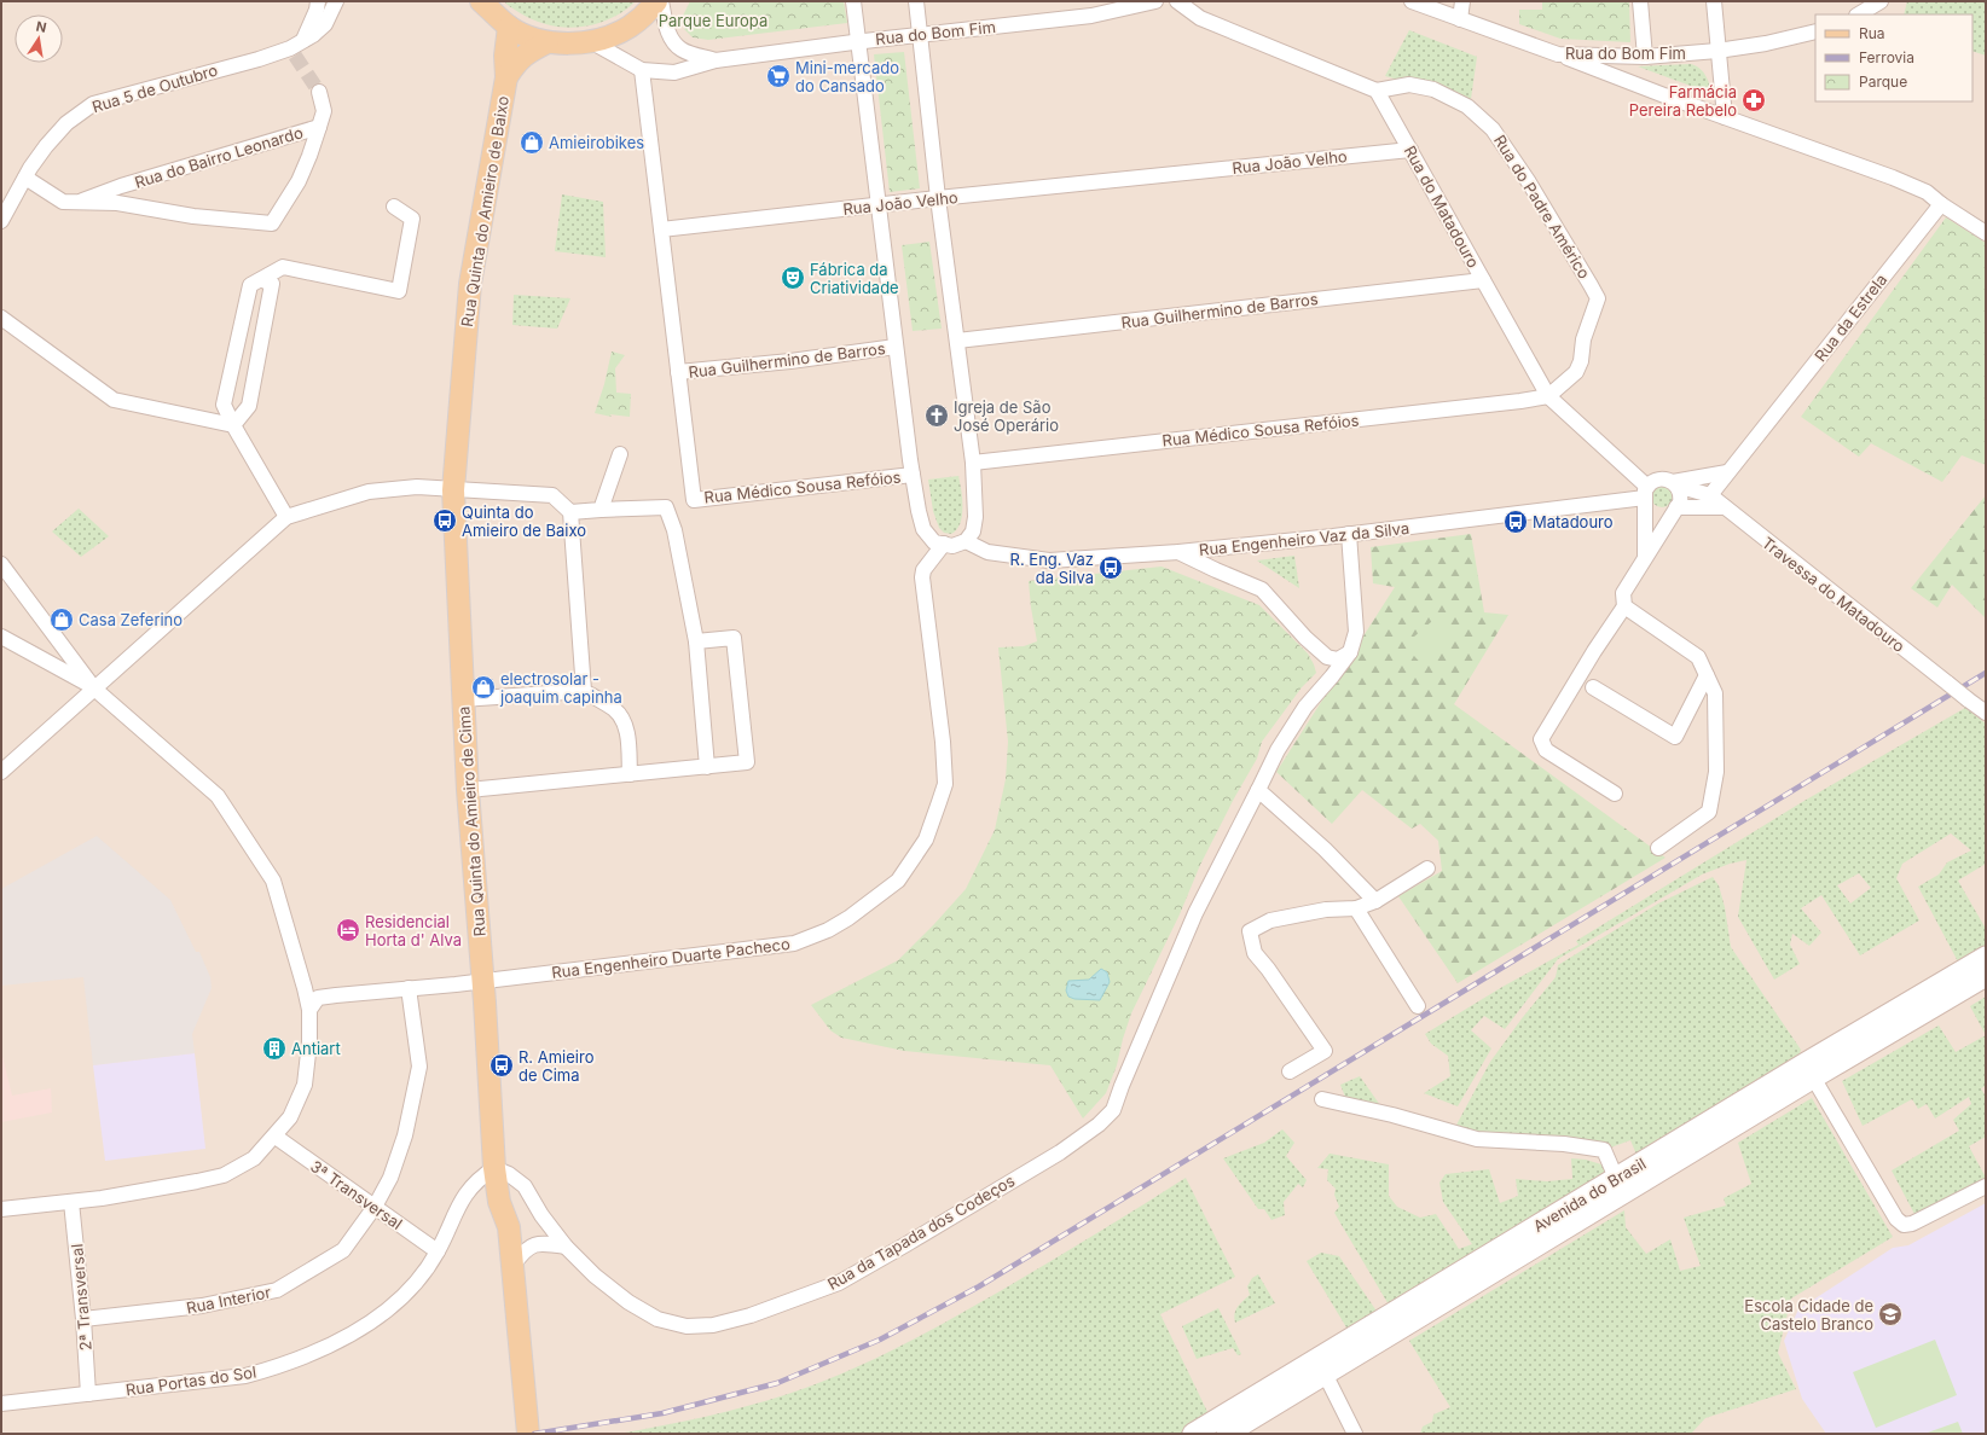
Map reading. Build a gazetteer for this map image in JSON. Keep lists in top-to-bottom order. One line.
{"streets":{"main road":["Rua Quinta do Amieiro de Baixo","Rua Quinta do Amieiro de Cima","Avenida do Brasil"],"street":["Rua do Bom Fim","Rua 5 de Outubro","Rua do Bairro Leonardo","Rua João Velho","Rua do Matadouro","Rua do Padre Américo","Rua Guilhermino de Barros","Rua da Estrela","Rua Médico Sousa Refóios","Rua Engenheiro Vaz da Silva","Travessa do Matadouro","Rua Engenheiro Duarte Pacheco","3ª Transversal","Rua da Tapada dos Codeços","2ª Transversal","Rua Interior","Rua Portas do Sol"]},"crossings":[["Rua João Velho","Rua do Matadouro"],["Rua do Matadouro","Rua do Padre Américo"],["Rua do Matadouro","Rua Guilhermino de Barros"],["Rua do Matadouro","Rua Médico Sousa Refóios"],["Rua do Matadouro","Rua Engenheiro Vaz da Silva"],["Rua do Matadouro","Travessa do Matadouro"],["Rua do Padre Américo","Rua Médico Sousa Refóios"],["Rua Quinta do Amieiro de Baixo","Rua Quinta do Amieiro de Cima"],["Rua Guilhermino de Barros","Rua Médico Sousa Refóios"],["Rua da Estrela","Travessa do Matadouro"],["Rua Engenheiro Vaz da Silva","Travessa do Matadouro"],["Rua Quinta do Amieiro de Cima","Rua Engenheiro Duarte Pacheco"],["Rua Quinta do Amieiro de Cima","Rua da Tapada dos Codeços"],["Rua Quinta do Amieiro de Cima","Rua Portas do Sol"],["Rua Engenheiro Duarte Pacheco","Rua Interior"],["3ª Transversal","Rua Interior"],["3ª Transversal","Rua Portas do Sol"],["Rua da Tapada dos Codeços","Rua Portas do Sol"],["2ª Transversal","Rua Interior"],["2ª Transversal","Rua Portas do Sol"]],"parks":["Parque Europa"],"places":{"supermarket":["Mini-mercado do Cansado"],"pharmacy":["Farmácia Pereira Rebelo"],"shop":["Amieirobikes","Casa Zeferino","electrosolar - joaquim capinha"],"theatre":["Fábrica da Criatividade"],"church":["Igreja de São José Operário"],"bus stop":["Quinta do Amieiro de Baixo","Matadouro","R. Eng. Vaz da Silva","R. Amieiro de Cima"],"hotel":["Residencial Horta d' Alva"],"building":["Antiart"],"school or university":["Escola Cidade de Castelo Branco"]},"legend":["Rua","Ferrovia","Parque"],"north":"top"}
